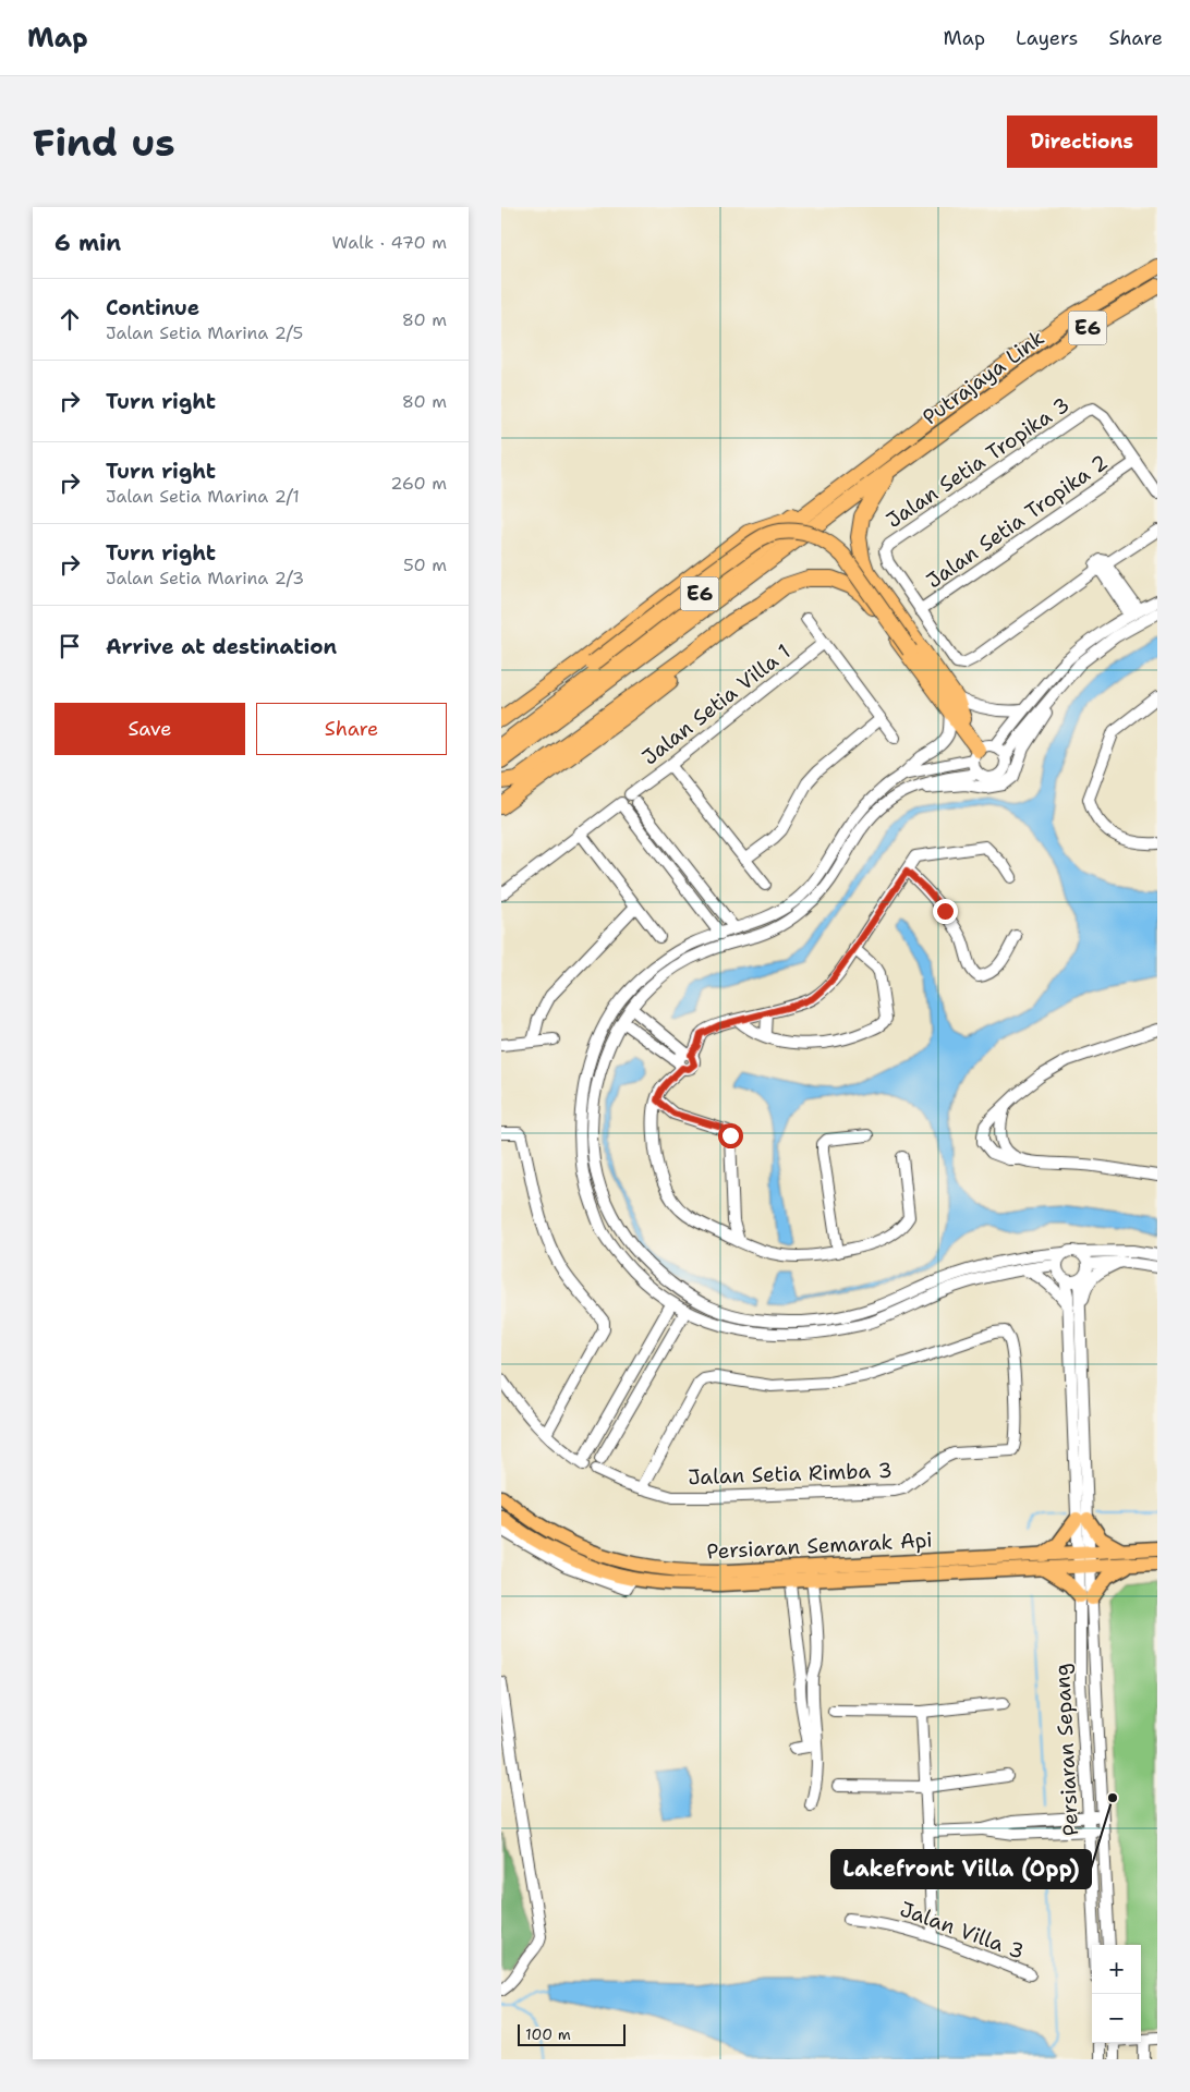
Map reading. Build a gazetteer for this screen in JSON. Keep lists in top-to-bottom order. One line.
{"streets":{"highway":["E6","Putrajaya Link"],"main road":["Persiaran Semarak Api"],"street":["Jalan Setia Tropika 3","Jalan Setia Tropika 2","Jalan Setia Villa 1","Jalan Setia Rimba 3","Persiaran Sepang","Jalan Villa 3"]},"crossings":[["E6","Putrajaya Link"],["Jalan Setia Tropika 3","Jalan Setia Tropika 2"],["Persiaran Semarak Api","Persiaran Sepang"]],"places":["Lakefront Villa (Opp)"],"scale_bar":"100 m","page":{"header":"Map","nav":["Map","Layers","Share"],"buttons":["Directions",["Save","Share"]],"title":"Find us","heading":["6 min","Walk · 470 m"],"list":[["Continue","Jalan Setia Marina 2/5","80 m"],["Turn right","80 m"],["Turn right","Jalan Setia Marina 2/1","260 m"],["Turn right","Jalan Setia Marina 2/3","50 m"],"Arrive at destination"],"map_buttons":["+","−"],"scale":"100 m"}}
